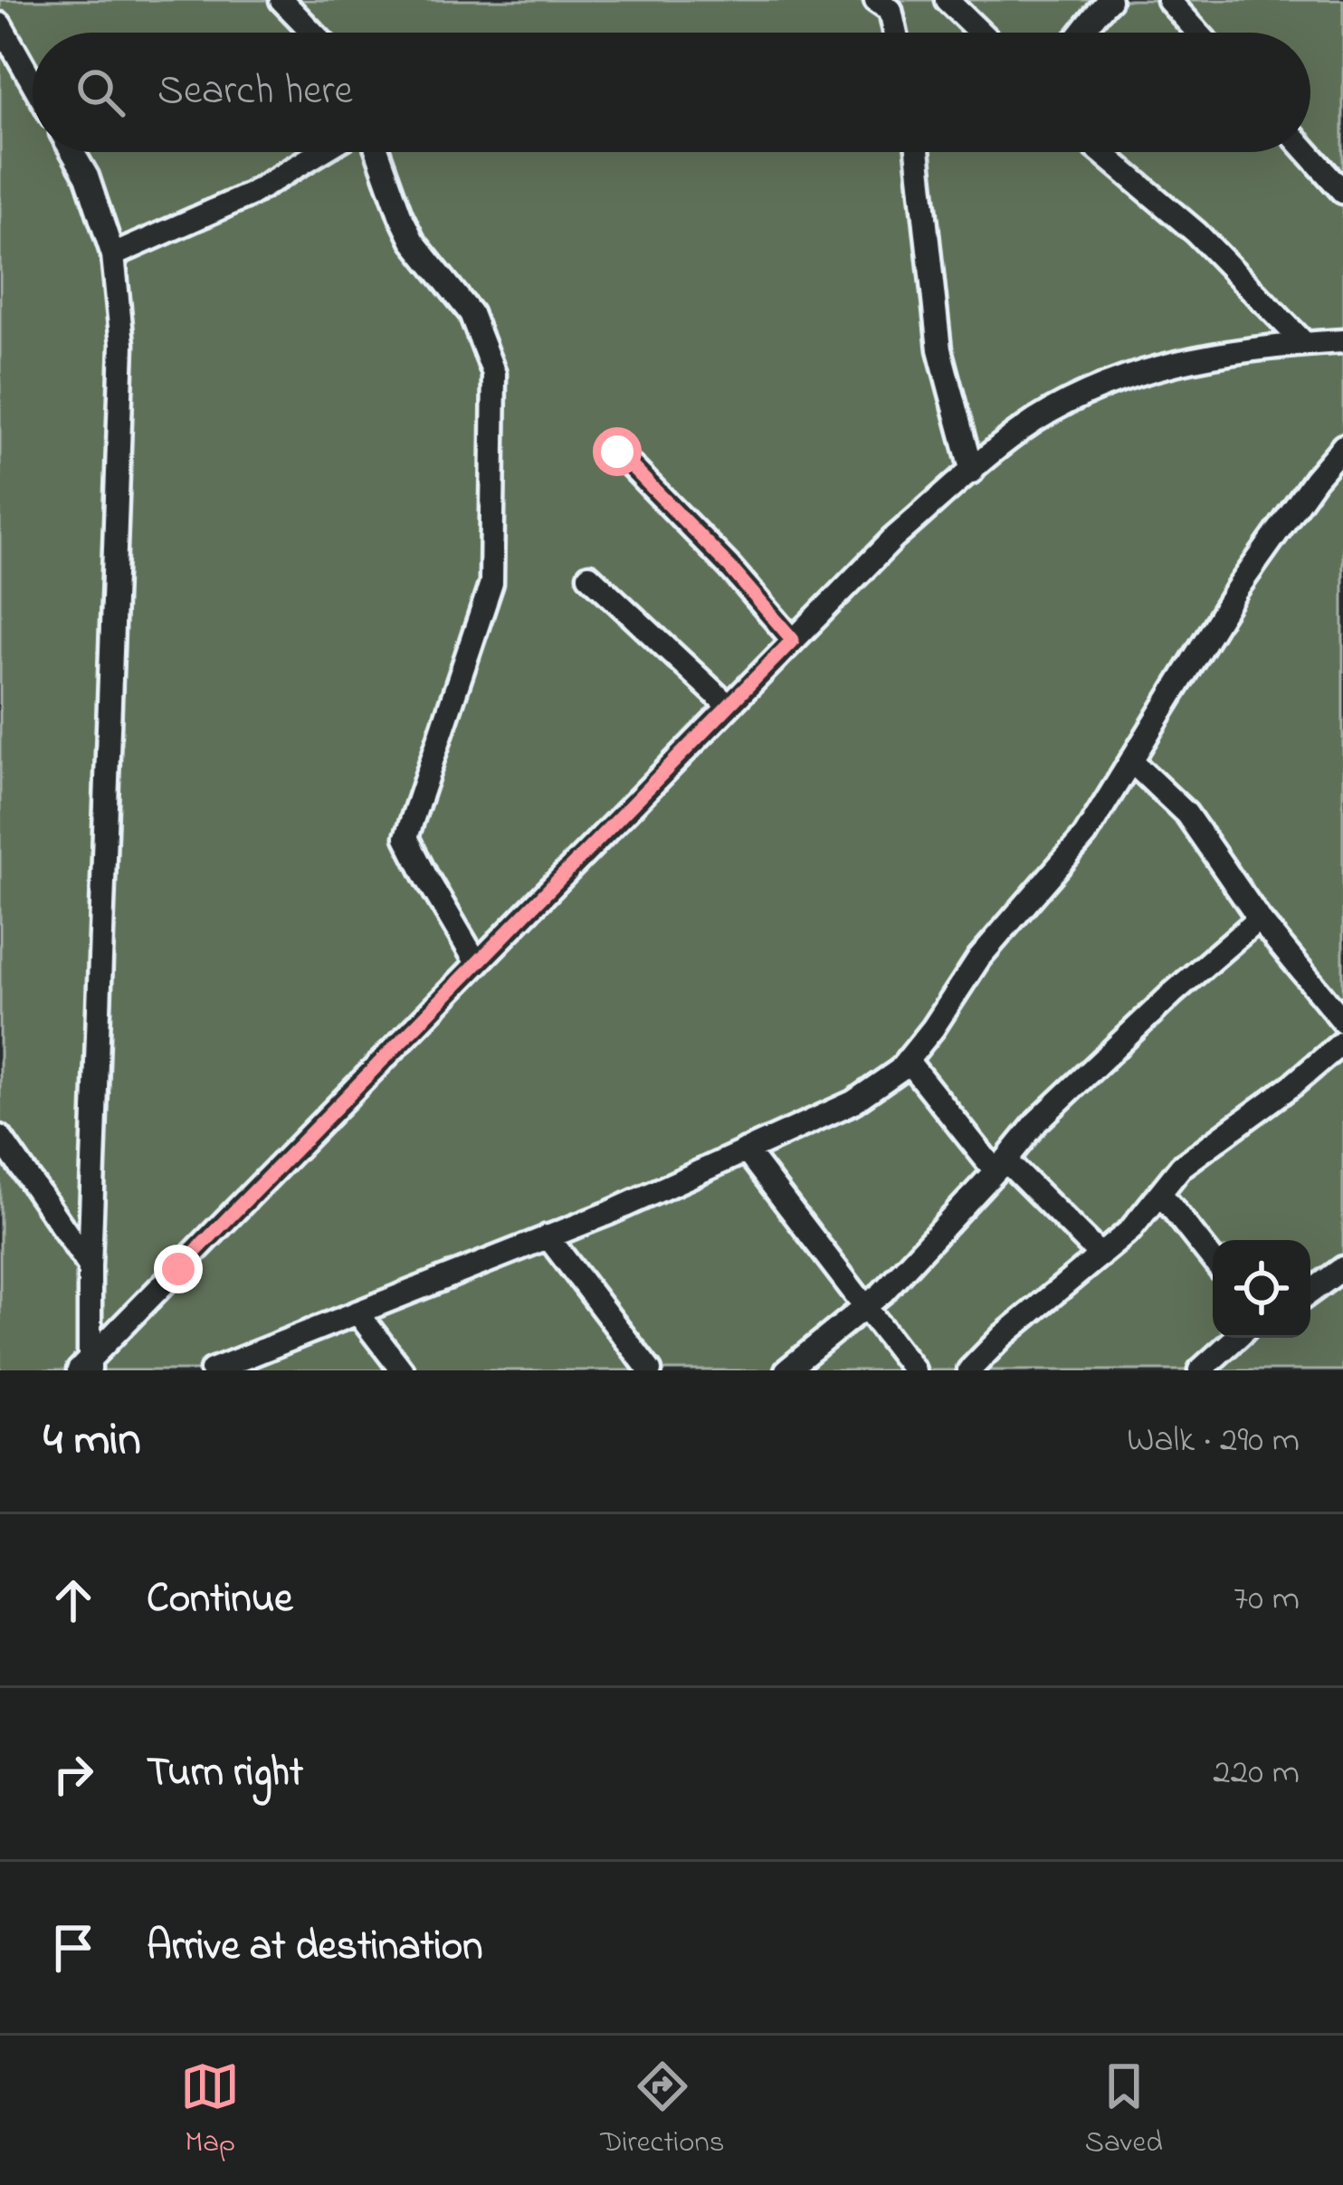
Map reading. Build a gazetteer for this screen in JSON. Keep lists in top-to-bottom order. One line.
{"page":{"search":"Search here","heading":["4 min","Walk · 290 m"],"list":[["Continue","70 m"],["Turn right","220 m"],"Arrive at destination"],"nav":["Map","Directions","Saved"]}}
